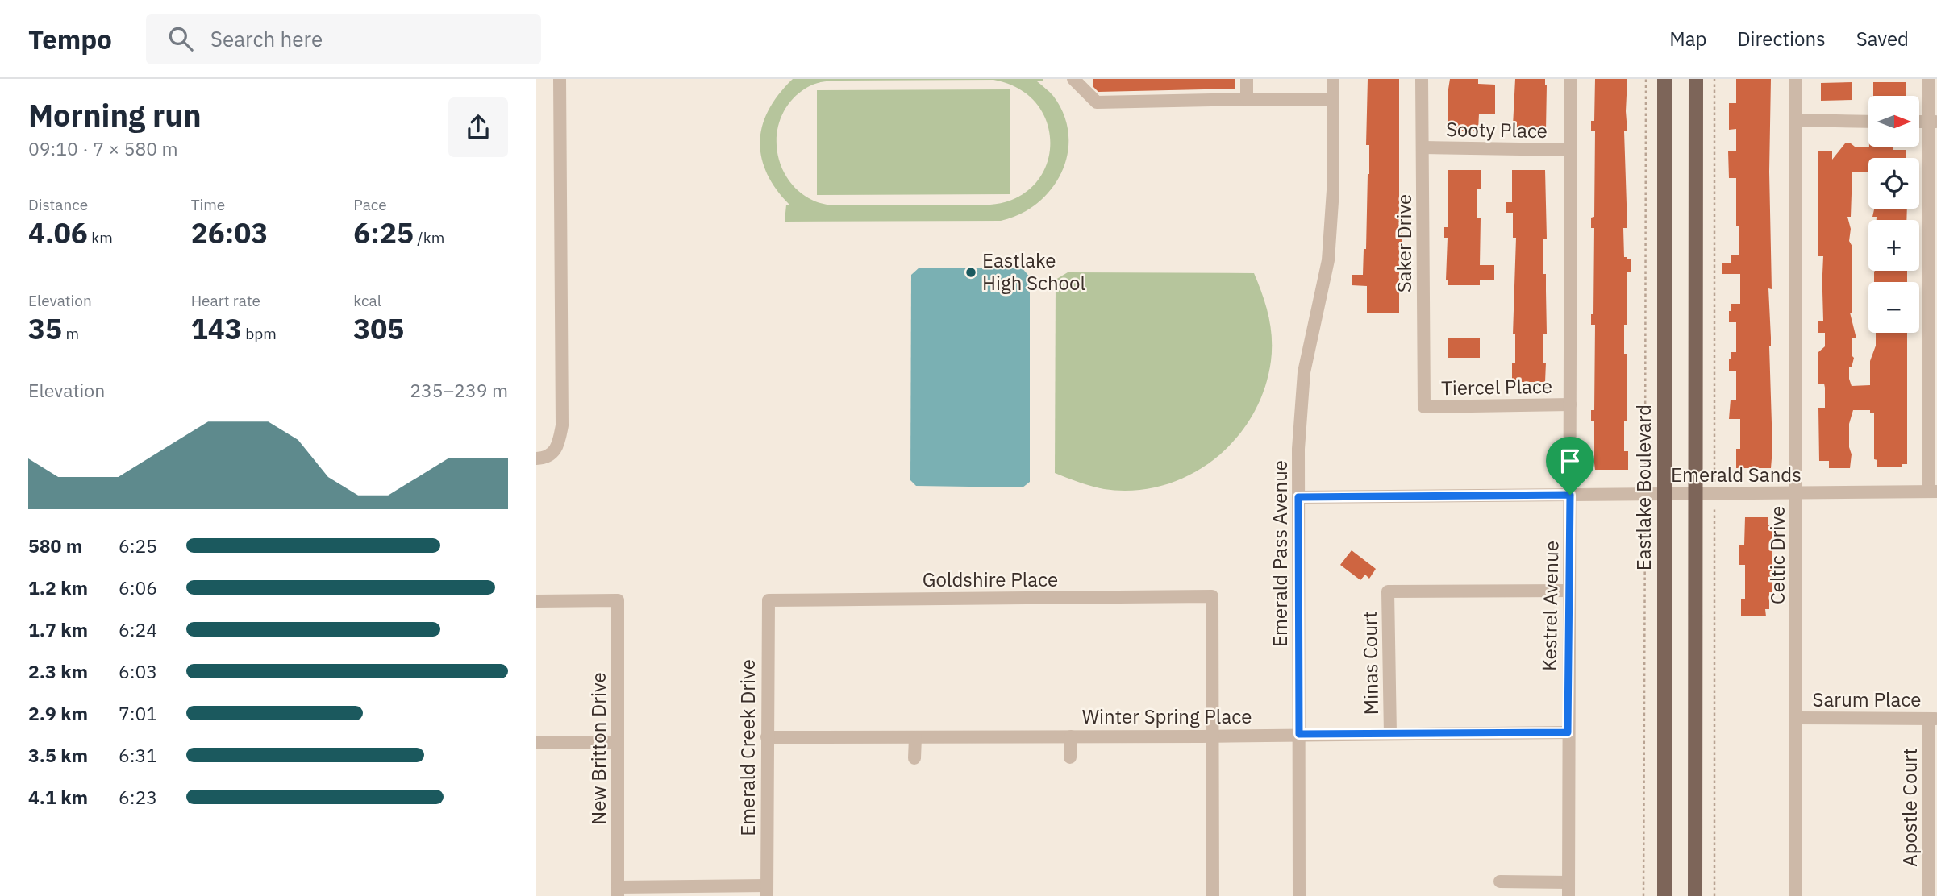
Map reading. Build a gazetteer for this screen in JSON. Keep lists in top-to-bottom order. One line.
{"streets":{"main road":["Eastlake Boulevard"],"street":["Sooty Place","Saker Drive","Tiercel Place","Emerald Sands","Emerald Pass Avenue","Celtic Drive","Goldshire Place","Kestrel Avenue","Minas Court","Sarum Place","Winter Spring Place","Emerald Creek Drive","New Britton Drive","Apostle Court"]},"crossings":[["Sooty Place","Saker Drive"],["Sooty Place","Kestrel Avenue"],["Saker Drive","Tiercel Place"],["Tiercel Place","Kestrel Avenue"],["Emerald Sands","Eastlake Boulevard"],["Emerald Sands","Emerald Pass Avenue"],["Emerald Sands","Celtic Drive"],["Emerald Sands","Kestrel Avenue"],["Emerald Pass Avenue","Winter Spring Place"],["Celtic Drive","Sarum Place"],["Goldshire Place","Winter Spring Place"],["Goldshire Place","Emerald Creek Drive"],["Kestrel Avenue","Minas Court"],["Kestrel Avenue","Winter Spring Place"],["Minas Court","Winter Spring Place"],["Sarum Place","Apostle Court"],["Winter Spring Place","Emerald Creek Drive"]],"places":["Eastlake High School"],"north":"right","page":{"header":"Tempo","search":"Search here","nav":["Map","Directions","Saved"],"heading":["Morning run","09:10 · 7 × 580 m"],"map_buttons":["+","−"],"stats":[["Distance","4.06 km"],["Time","26:03"],["Pace","6:25 /km"],["Elevation","35 m"],["Heart rate","143 bpm"],["kcal","305"]],"chart":["Elevation","235–239 m"],"list":[{"name":"580 m","note":"6:25"},{"name":"1.2 km","note":"6:06"},{"name":"1.7 km","note":"6:24"},{"name":"2.3 km","note":"6:03"},{"name":"2.9 km","note":"7:01"},{"name":"3.5 km","note":"6:31"},{"name":"4.1 km","note":"6:23"}]}}
